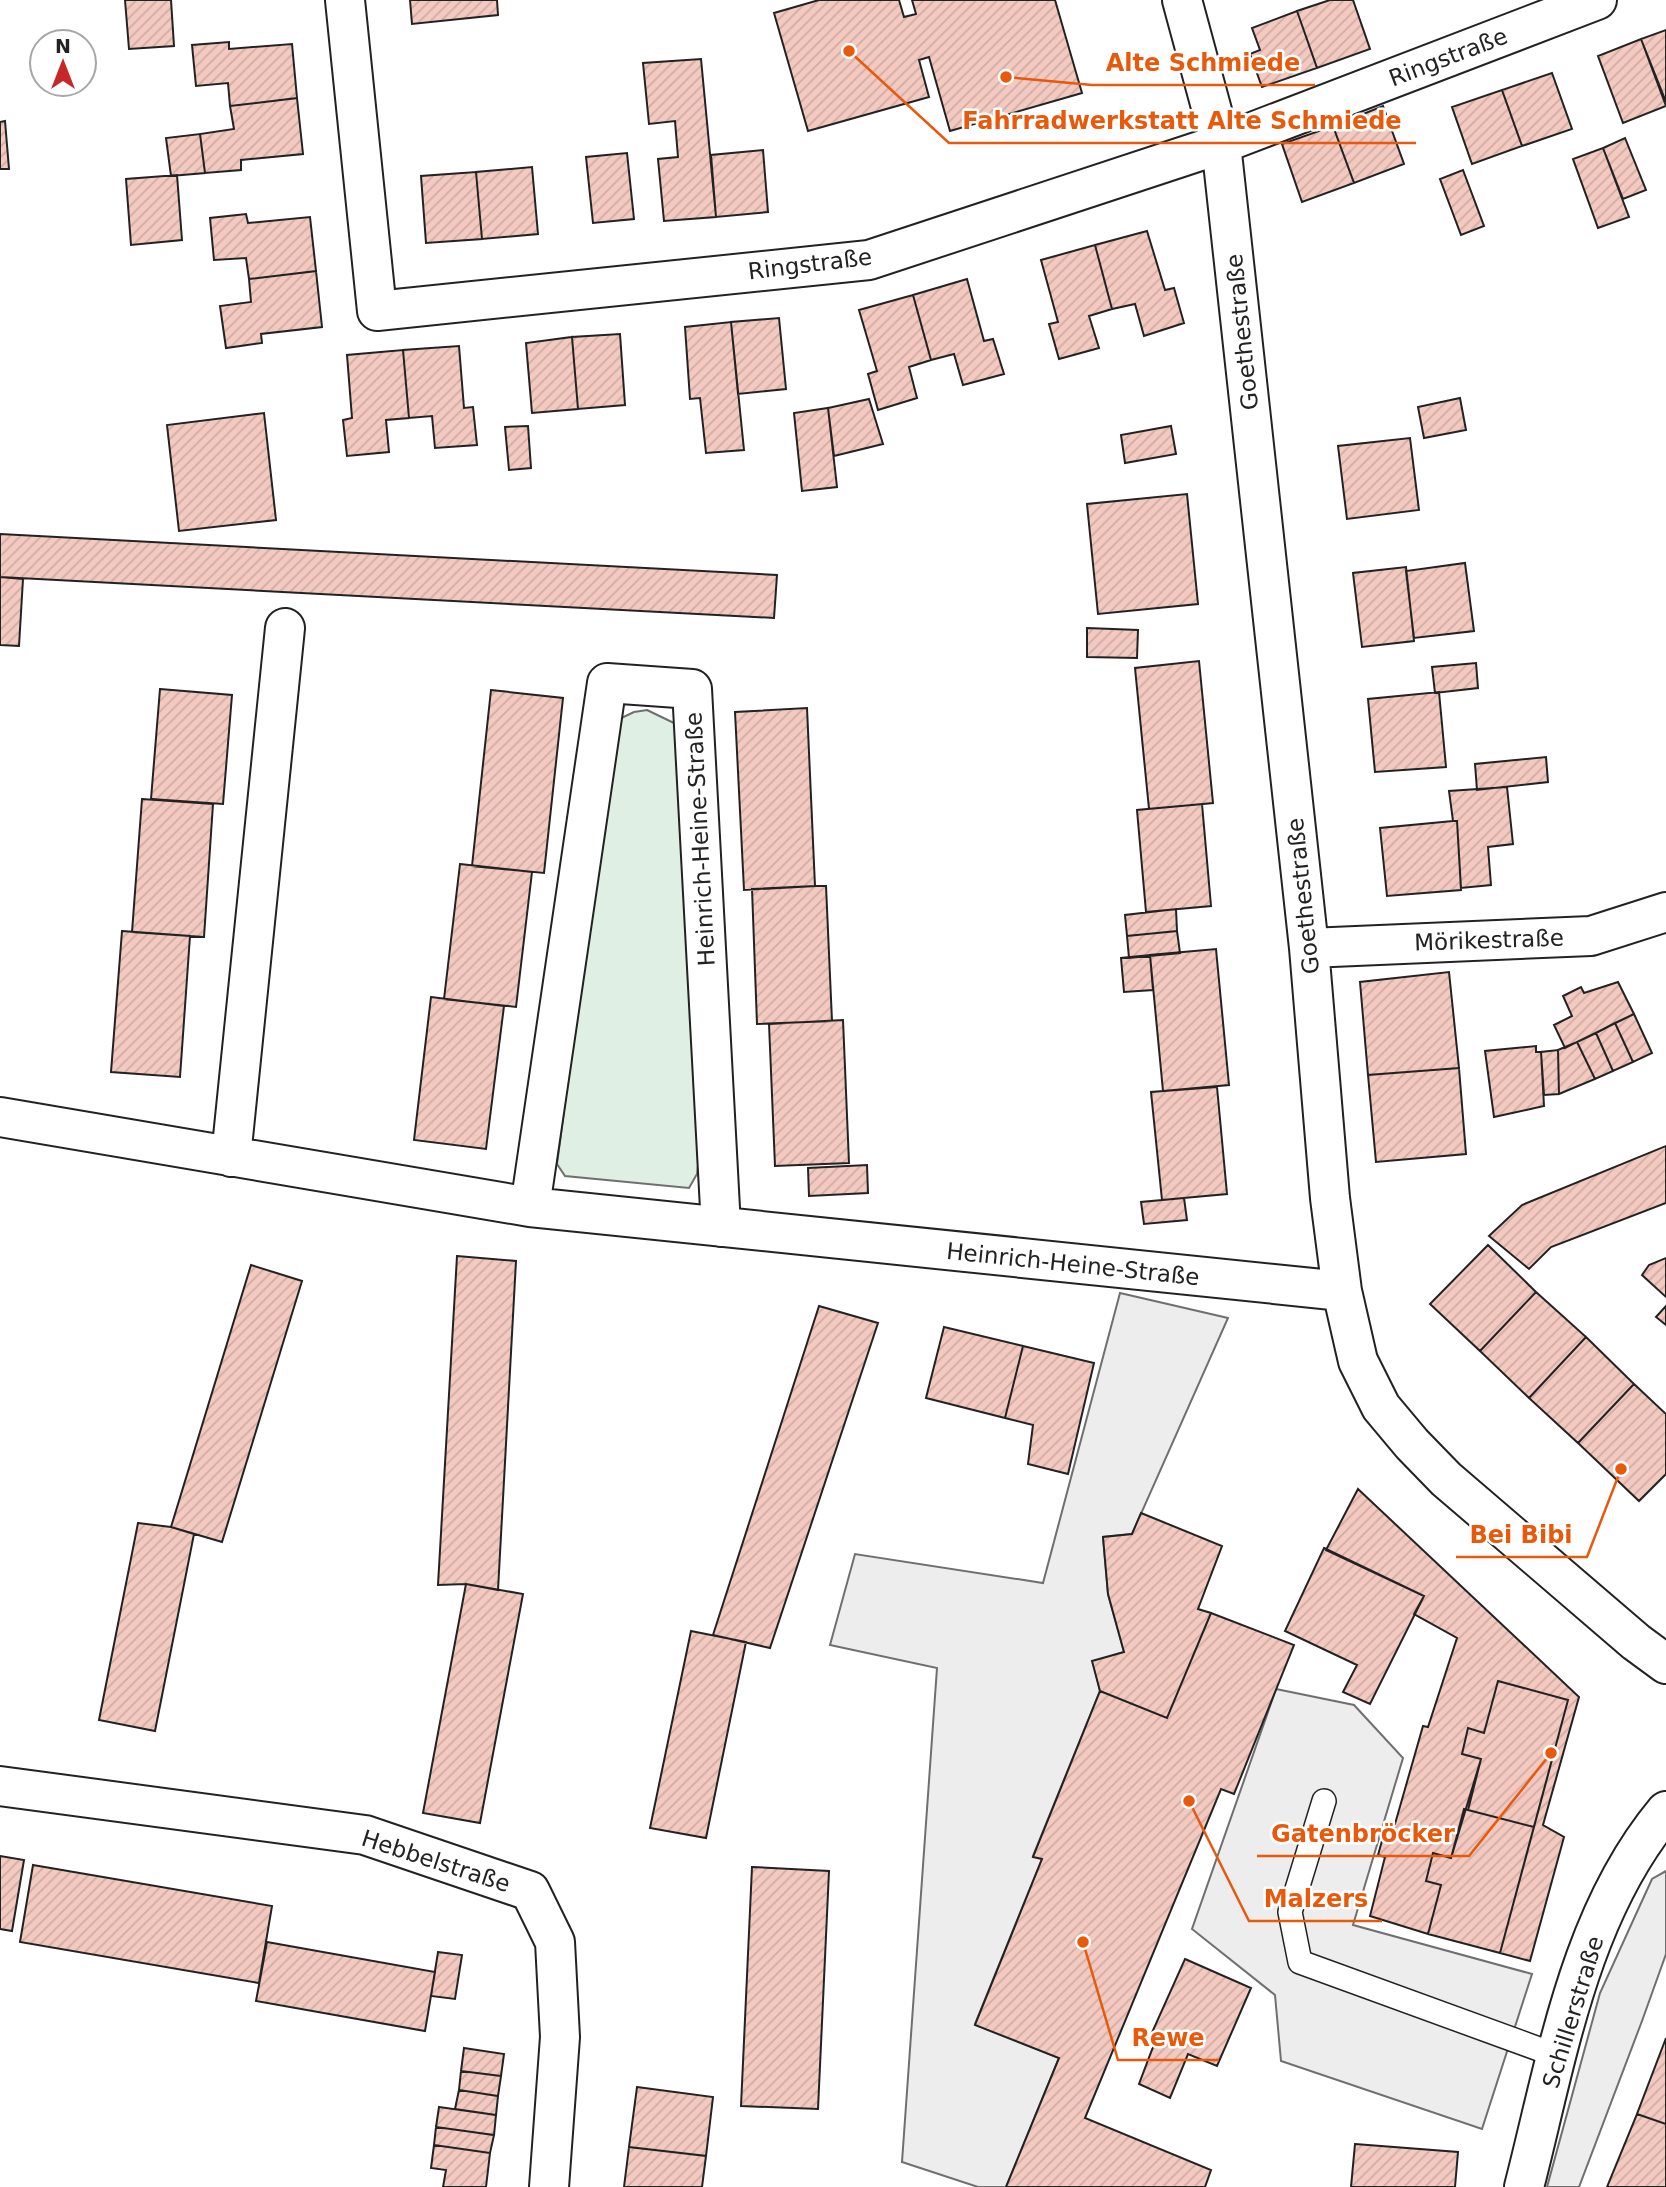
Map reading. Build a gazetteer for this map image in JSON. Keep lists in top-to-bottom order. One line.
{"streets":{"street":["Ringstraße","Goethestraße","Heinrich-Heine-Straße","Mörikestraße","Hebbelstraße","Schillerstraße"]},"crossings":[["Ringstraße","Goethestraße"],["Goethestraße","Heinrich-Heine-Straße"],["Goethestraße","Mörikestraße"]],"places":["Fahrradwerkstatt Alte Schmiede","Alte Schmiede","Bei Bibi","Gatenbröcker","Malzers","Rewe"],"north":"top"}
